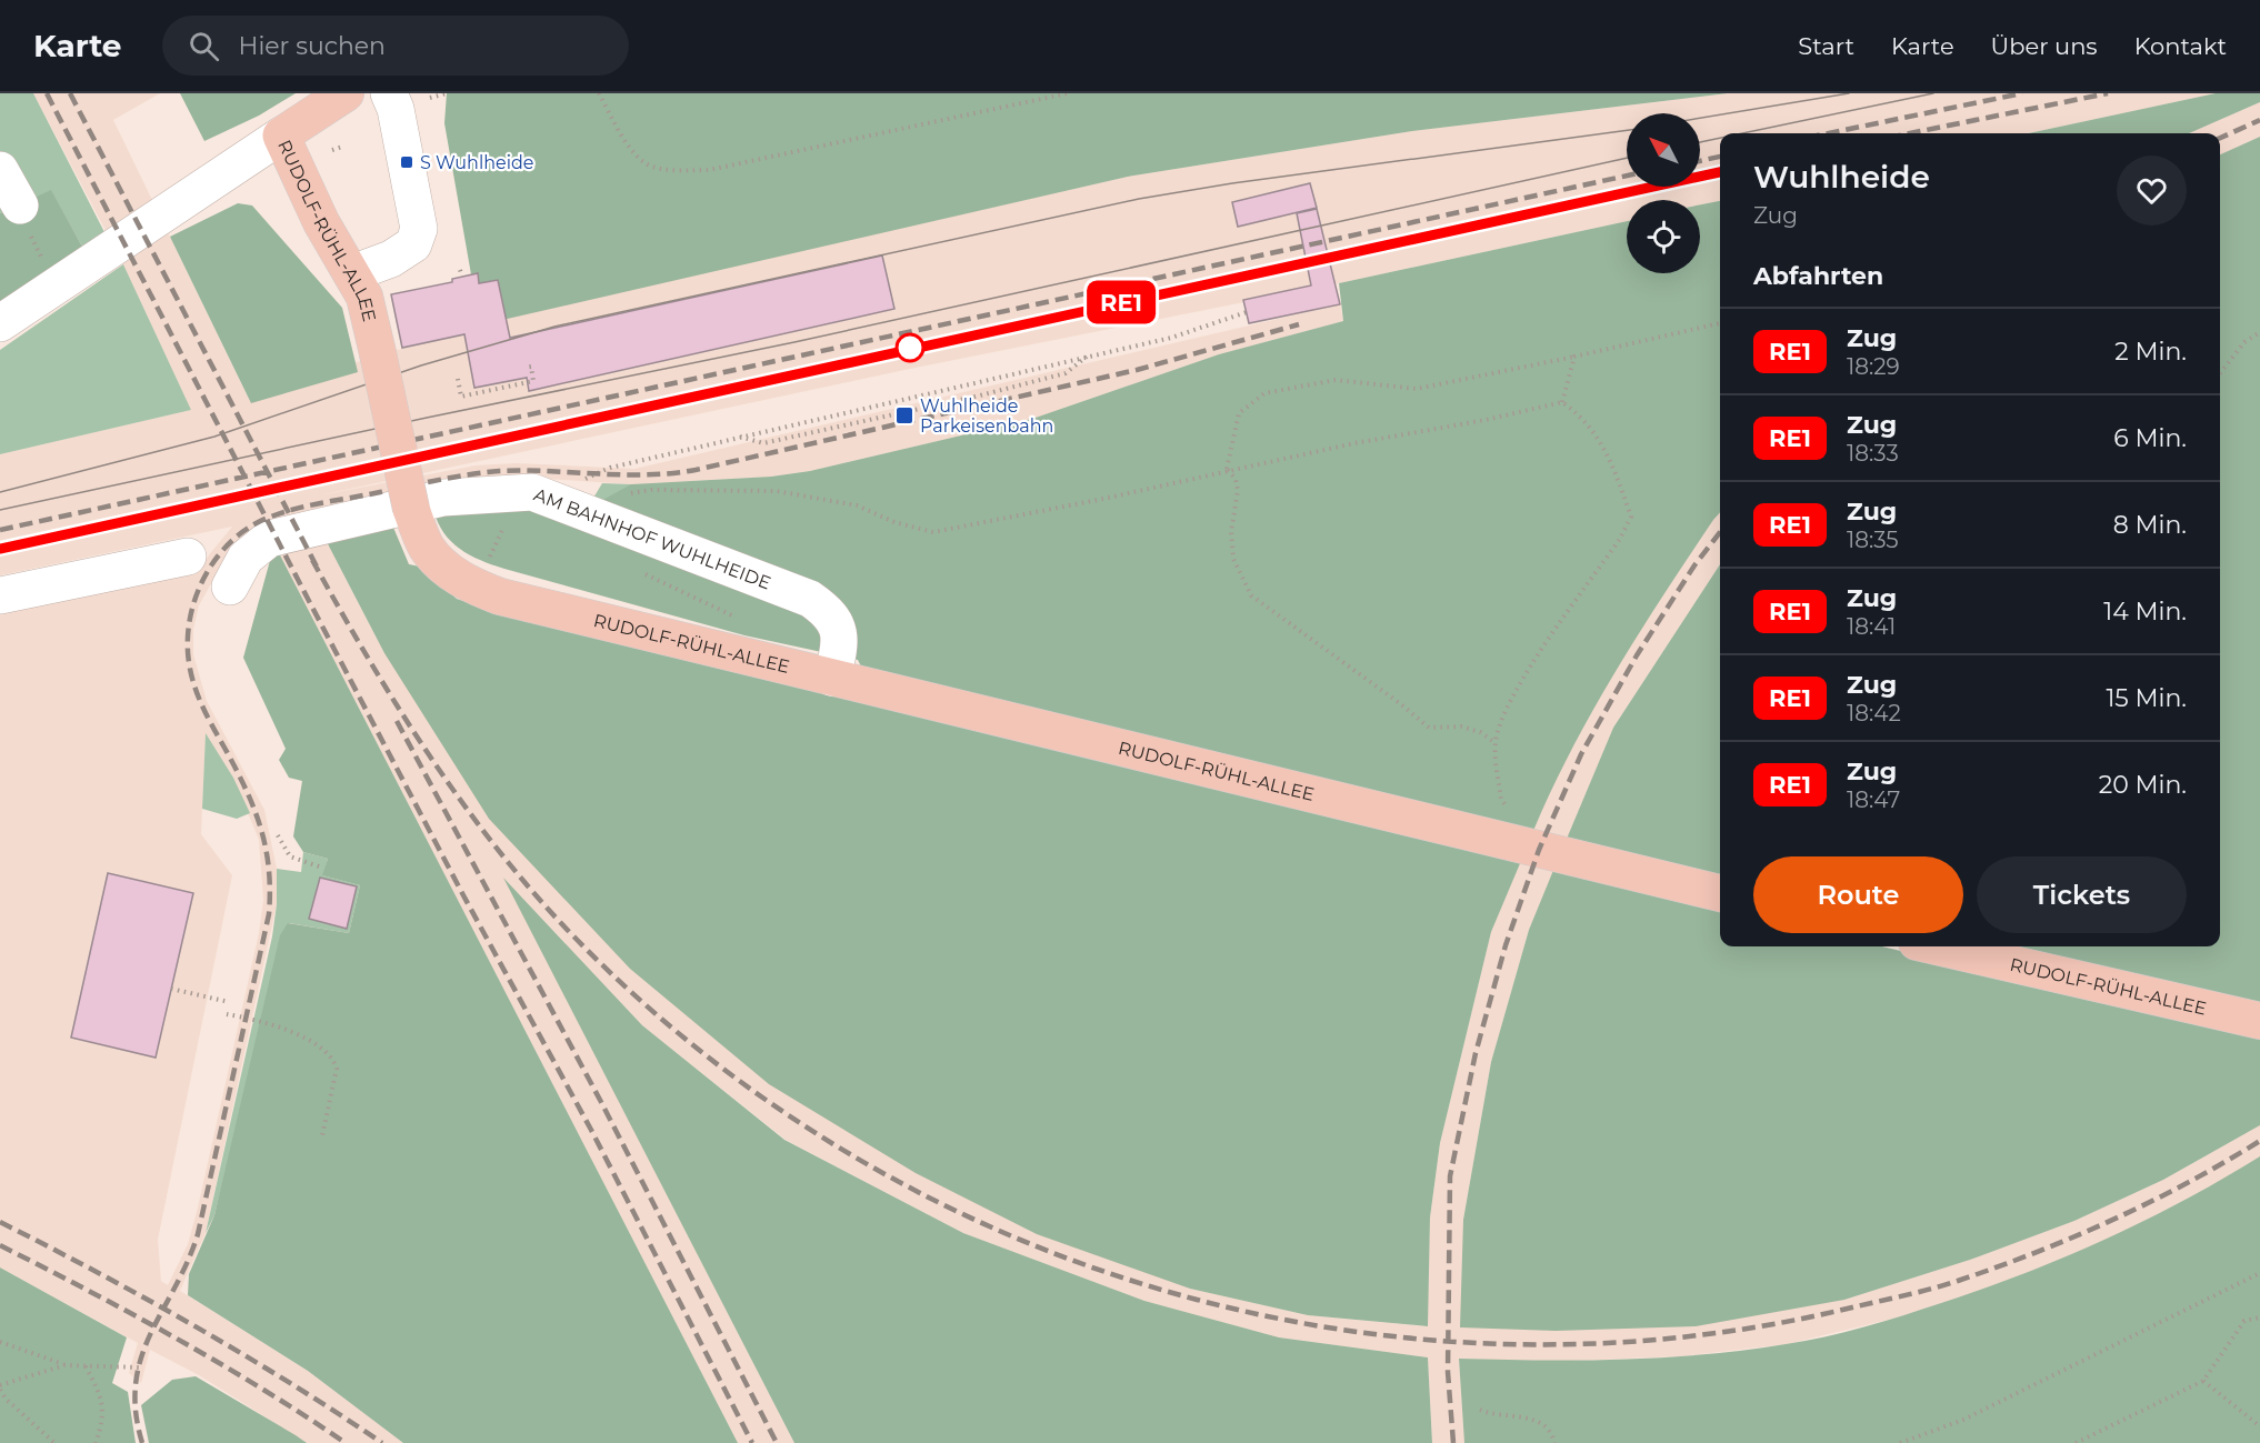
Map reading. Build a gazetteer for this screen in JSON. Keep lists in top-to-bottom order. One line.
{"streets":{"main road":["RUDOLF-RÜHL-ALLEE"],"street":["AM BAHNHOF WUHLHEIDE"]},"crossings":[["RUDOLF-RÜHL-ALLEE","AM BAHNHOF WUHLHEIDE"]],"places":{"transit":["S Wuhlheide","Wuhlheide Parkeisenbahn"]},"north":"top left","page":{"header":"Karte","search":"Hier suchen","nav":["Start","Karte","Über uns","Kontakt"],"on_map":"RE1","heading":[["Wuhlheide","Zug"],"Abfahrten"],"list":[{"mark":"RE1","name":"Zug","note":"18:29","value":"2 Min."},{"mark":"RE1","name":"Zug","note":"18:33","value":"6 Min."},{"mark":"RE1","name":"Zug","note":"18:35","value":"8 Min."},{"mark":"RE1","name":"Zug","note":"18:41","value":"14 Min."},{"mark":"RE1","name":"Zug","note":"18:42","value":"15 Min."},{"mark":"RE1","name":"Zug","note":"18:47","value":"20 Min."}],"buttons":["Route","Tickets"]}}
